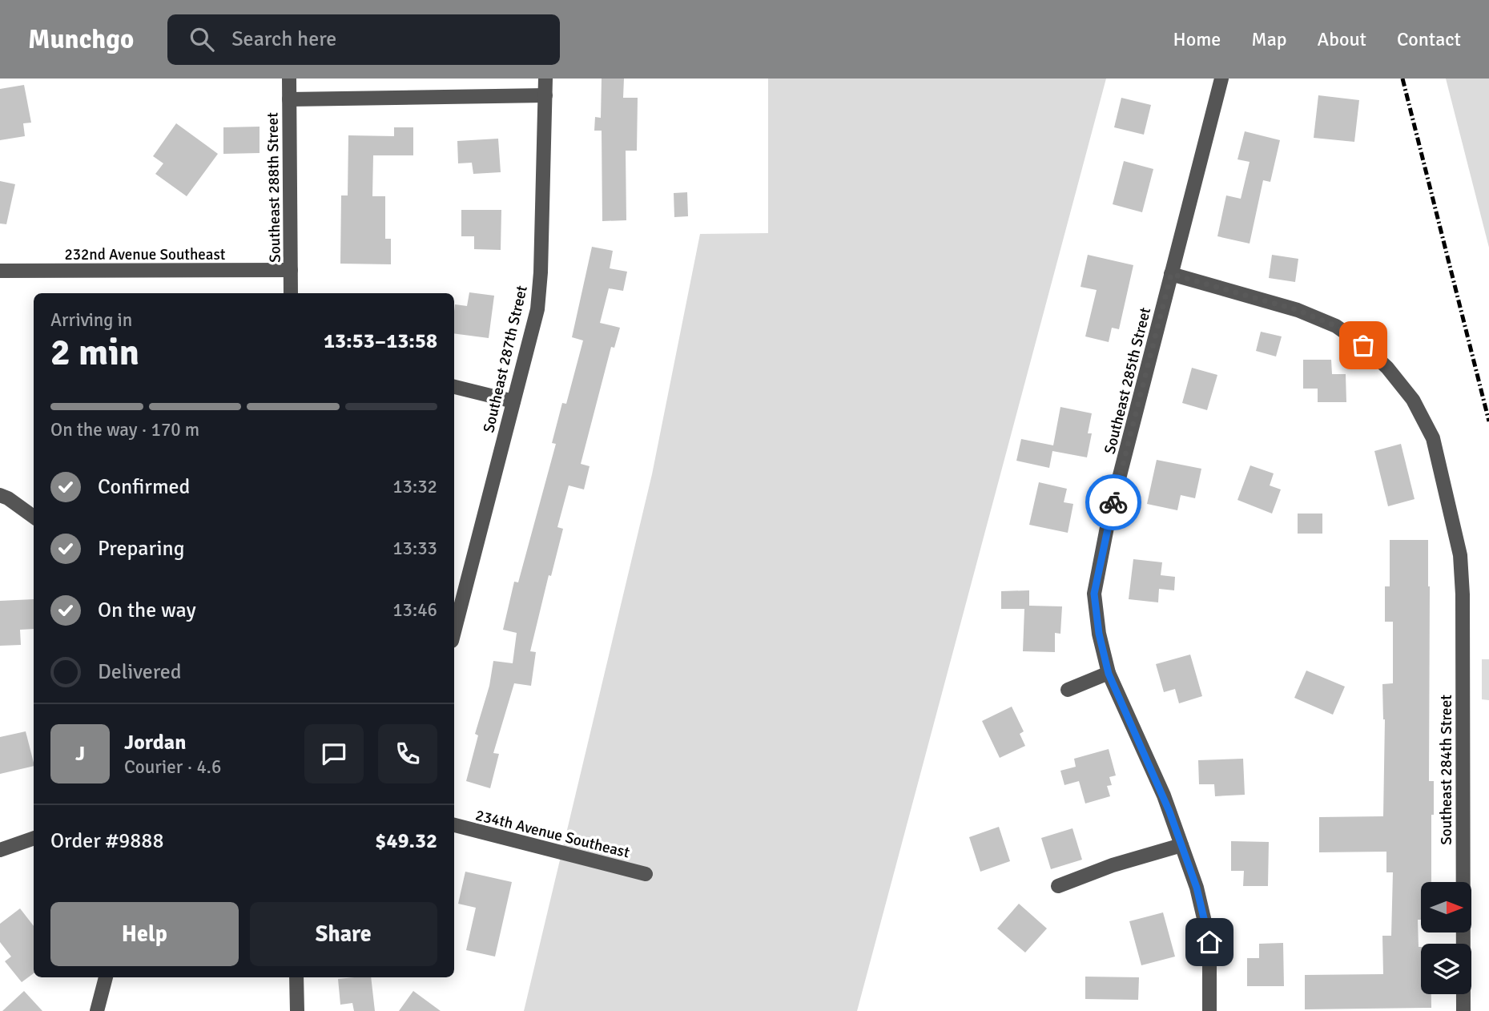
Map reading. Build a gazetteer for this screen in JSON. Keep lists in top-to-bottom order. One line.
{"streets":{"street":["Southeast 288th Street","232nd Avenue Southeast","Southeast 287th Street","Southeast 285th Street","Southeast 284th Street","234th Avenue Southeast"]},"crossings":[["Southeast 288th Street","232nd Avenue Southeast"],["Southeast 285th Street","Southeast 284th Street"]],"north":"right","page":{"header":"Munchgo","search":"Search here","nav":["Home","Map","About","Contact"],"heading":["2 min","Arriving in","13:53–13:58"],"panel":["Jordan","Courier · 4.6","Order #9888","$49.32"],"bar":"On the way · 170 m","list":[["Confirmed","13:32"],["Preparing","13:33"],["On the way","13:46"],"Delivered"],"round":"J","buttons":["Help","Share"]}}
